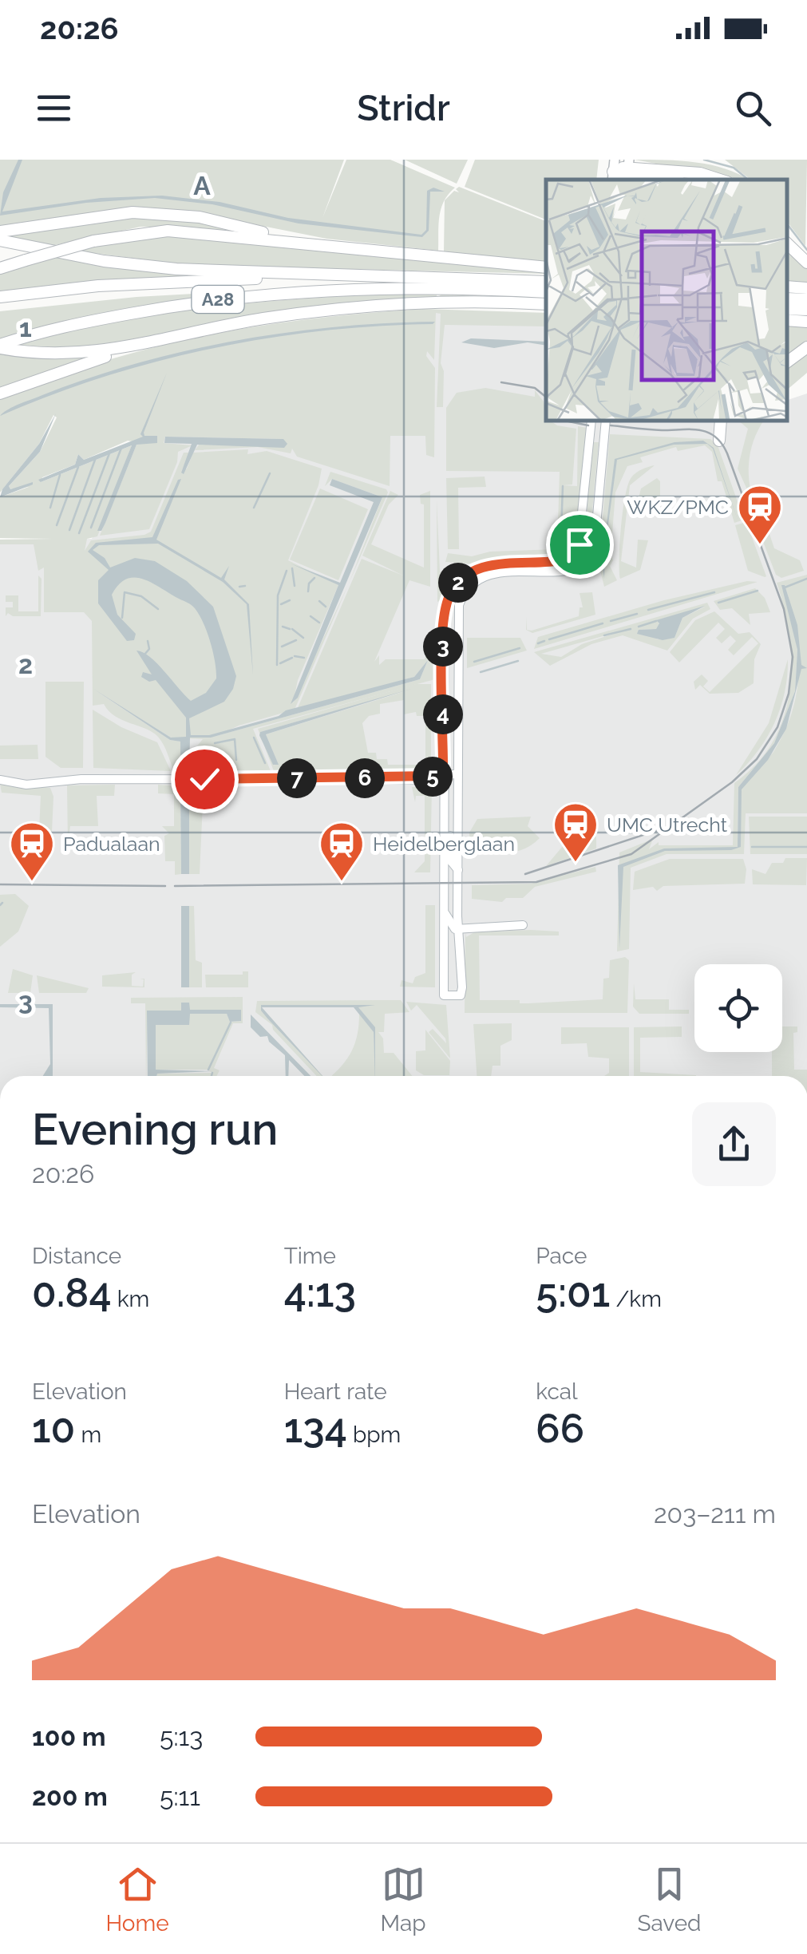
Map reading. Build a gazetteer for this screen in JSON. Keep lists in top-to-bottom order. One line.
{"streets":{"highway":["A28"]},"places":{"station":["WKZ/PMC","UMC Utrecht","Padualaan","Heidelberglaan"]},"page":{"status":"20:26","header":"Stridr","pins":["2","3","4","5","6","7"],"heading":["Evening run","20:26"],"stats":[["Distance","0.84 km"],["Time","4:13"],["Pace","5:01 /km"],["Elevation","10 m"],["Heart rate","134 bpm"],["kcal","66"]],"chart":["Elevation","203–211 m"],"list":[{"name":"100 m","note":"5:13"},{"name":"200 m","note":"5:11"}],"tabs":["Home","Map","Saved"]},"grid":{"columns":["A"],"rows":["1","2","3"]}}
